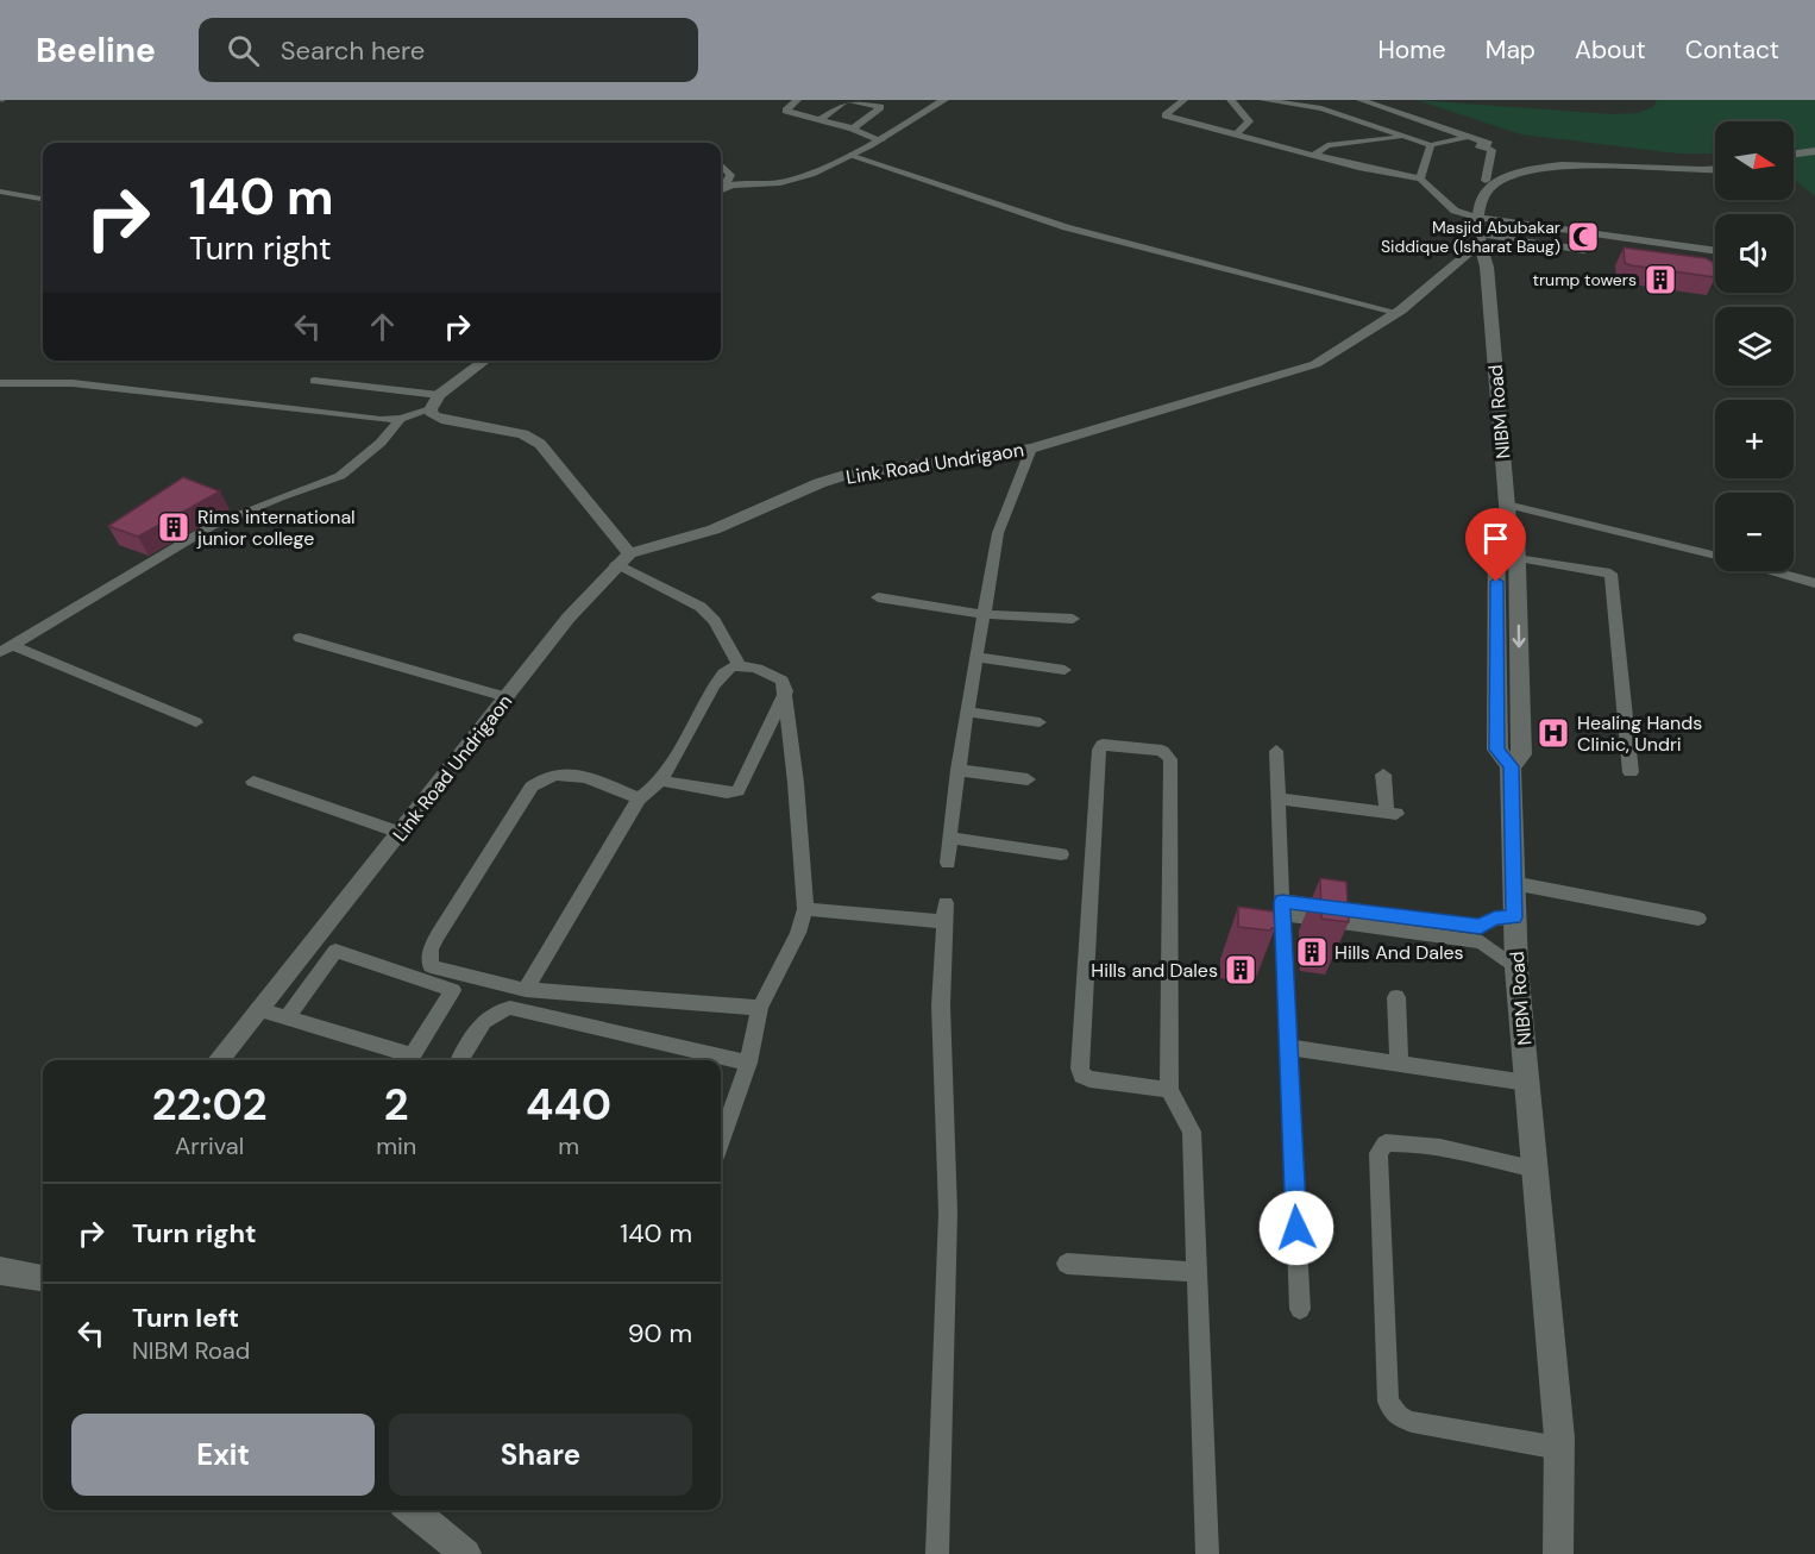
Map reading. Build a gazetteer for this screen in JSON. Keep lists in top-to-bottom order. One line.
{"streets":{"main road":["NIBM Road"],"street":["Link Road Undrigaon"]},"crossings":[["NIBM Road","Link Road Undrigaon"]],"places":{"mosque":["Masjid Abubakar Siddique (Isharat Baug)"],"building":["trump towers","Rims international junior college","Hills And Dales","Hills and Dales"],"hospital":["Healing Hands Clinic, Undri"]},"north":"right","page":{"header":"Beeline","search":"Search here","nav":["Home","Map","About","Contact"],"map_buttons":["+","−"],"turn":["140 m","Turn right"],"eta":["22:02","Arrival","2","min","440","m"],"list":[{"name":"Turn right","value":"140 m"},{"name":"Turn left","note":"NIBM Road","value":"90 m"}],"buttons":["Exit","Share"]}}
